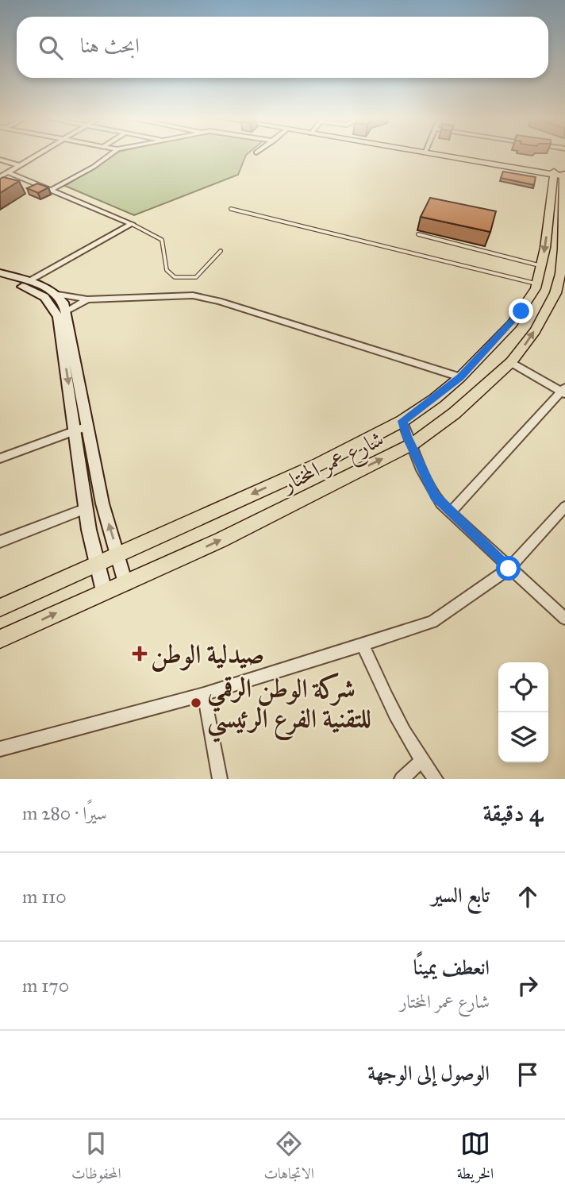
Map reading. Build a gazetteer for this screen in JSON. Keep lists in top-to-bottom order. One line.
{"streets":{"main road":["شارع عمر المختار"]},"places":{"health":["صيدلية الوطن"],"other":["شركة الوطن الرقمي للتقنية الفرع الرئيسي"]},"page":{"search":"ابحث هنا","heading":["4 دقيقة","سيرًا · 280 m"],"list":[["تابع السير","110 m"],["انعطف يمينًا","شارع عمر المختار","170 m"],"الوصول إلى الوجهة"],"nav":["الخريطة","الاتجاهات","المحفوظات"]}}
